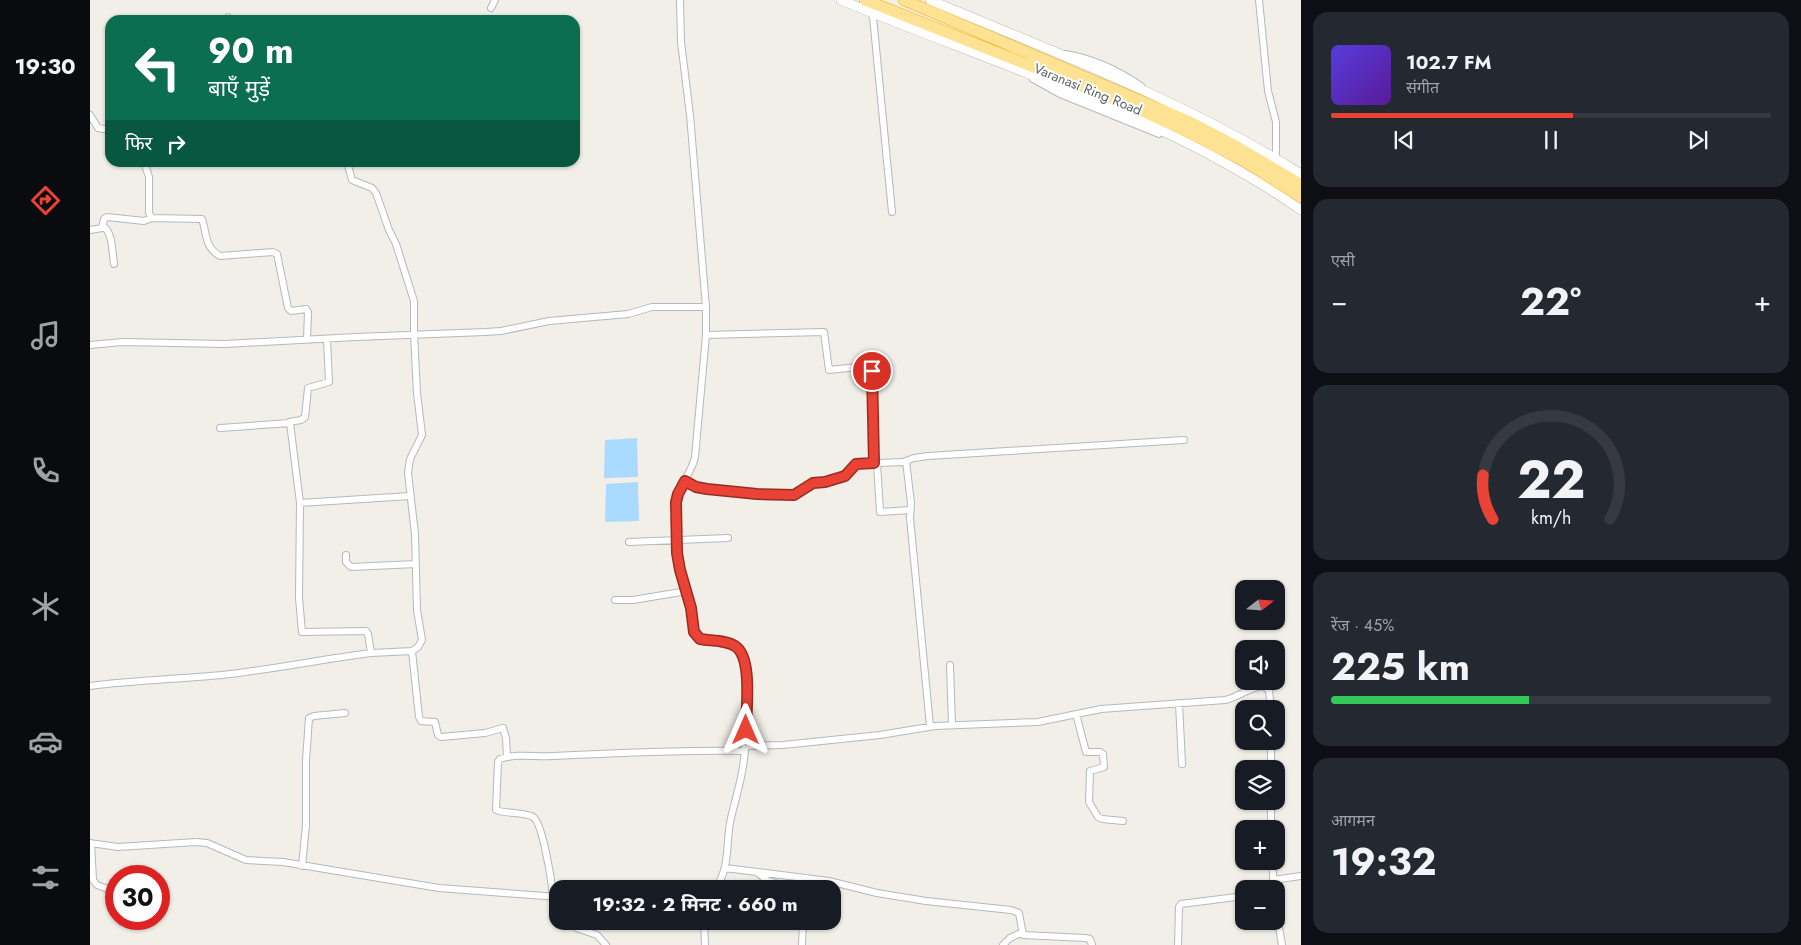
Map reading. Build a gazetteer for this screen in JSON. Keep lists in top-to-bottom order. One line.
{"streets":{"highway":["Varanasi Ring Road"]},"north":"right","page":{"tabs":"19:30","turn":["90 m","बाएँ मुड़ें"],"song":["102.7 FM","संगीत"],"then":"फिर","tile":["एसी",["रेंज · 45%","225 km"],["आगमन","19:32"]],"heat":["−","22°","+"],"map_buttons":["+","−"],"limit":"30","trip":"19:32 · 2 मिनट · 660 m","gauge":["22","km/h"]}}
